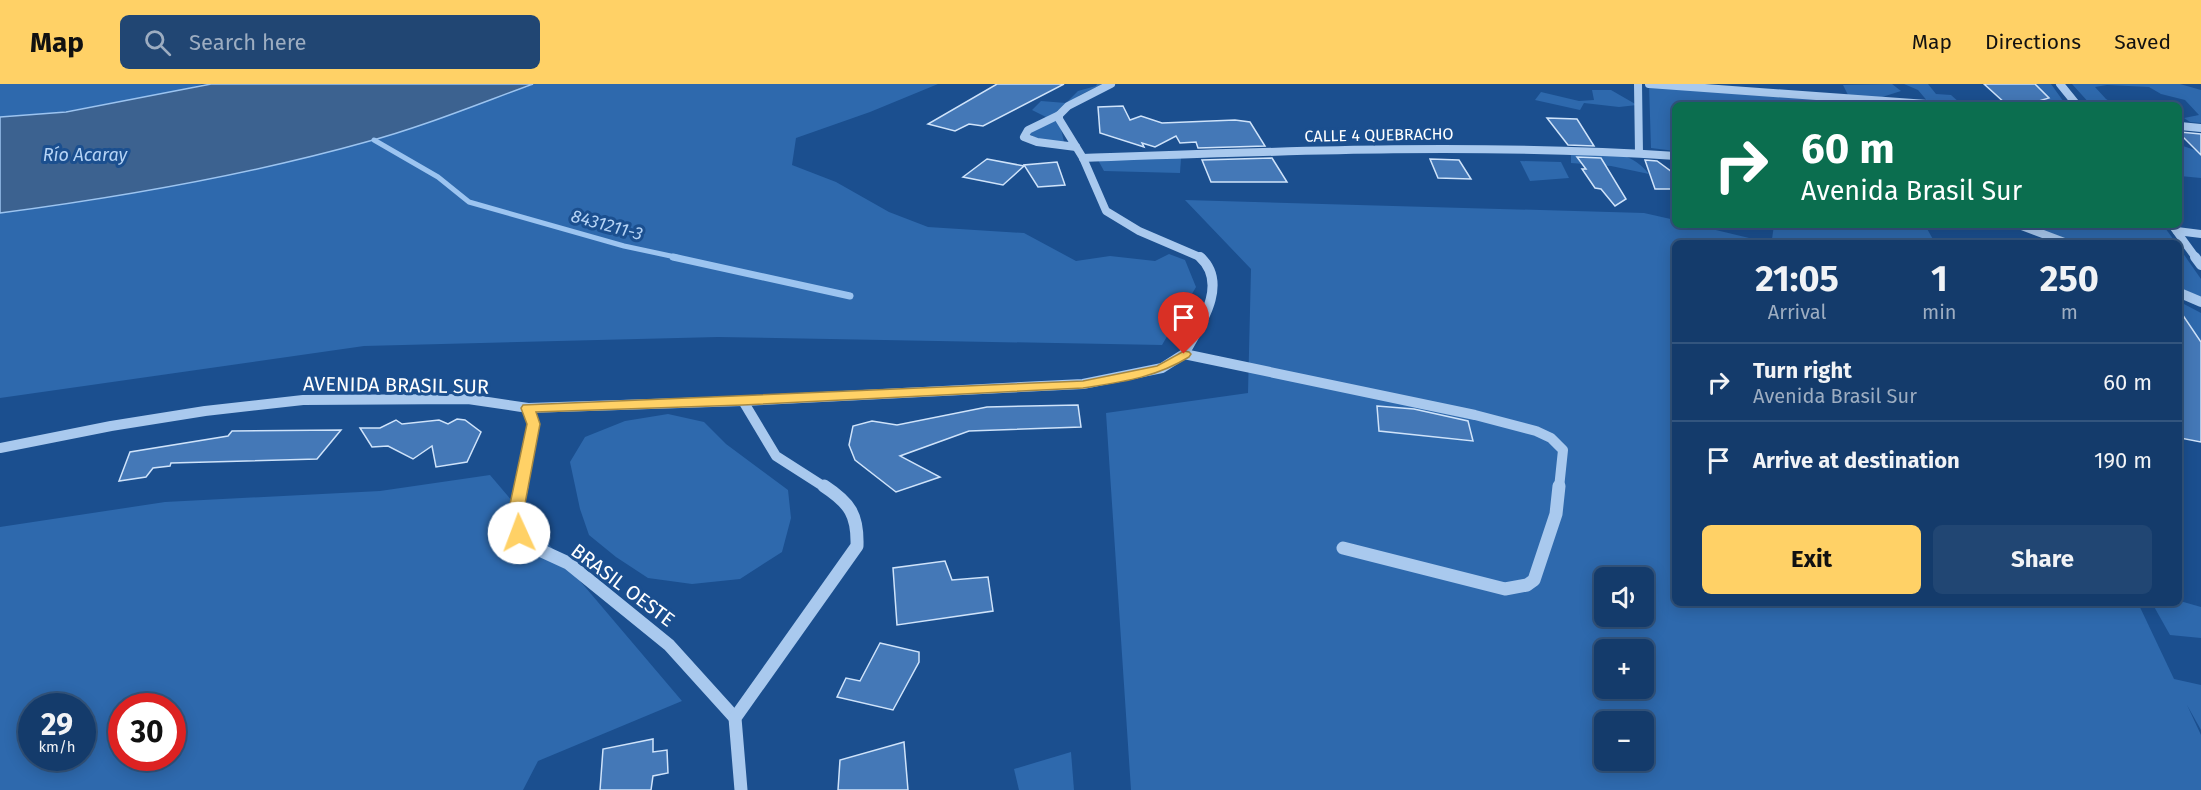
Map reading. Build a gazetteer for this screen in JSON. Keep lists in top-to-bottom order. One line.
{"streets":{"street":["CALLE 4 QUEBRACHO","AVENIDA BRASIL SUR","BRASIL OESTE"]},"crossings":[["AVENIDA BRASIL SUR","BRASIL OESTE"]],"water":["Río Acaray","8431211-3"],"page":{"header":"Map","search":"Search here","nav":["Map","Directions","Saved"],"turn":["60 m","Avenida Brasil Sur"],"eta":["21:05","Arrival","1","min","250","m"],"list":[{"name":"Turn right","note":"Avenida Brasil Sur","value":"60 m"},{"name":"Arrive at destination","value":"190 m"}],"buttons":["Exit","Share"],"map_buttons":["+","−"],"speed":"29 km/h","limit":"30"}}
